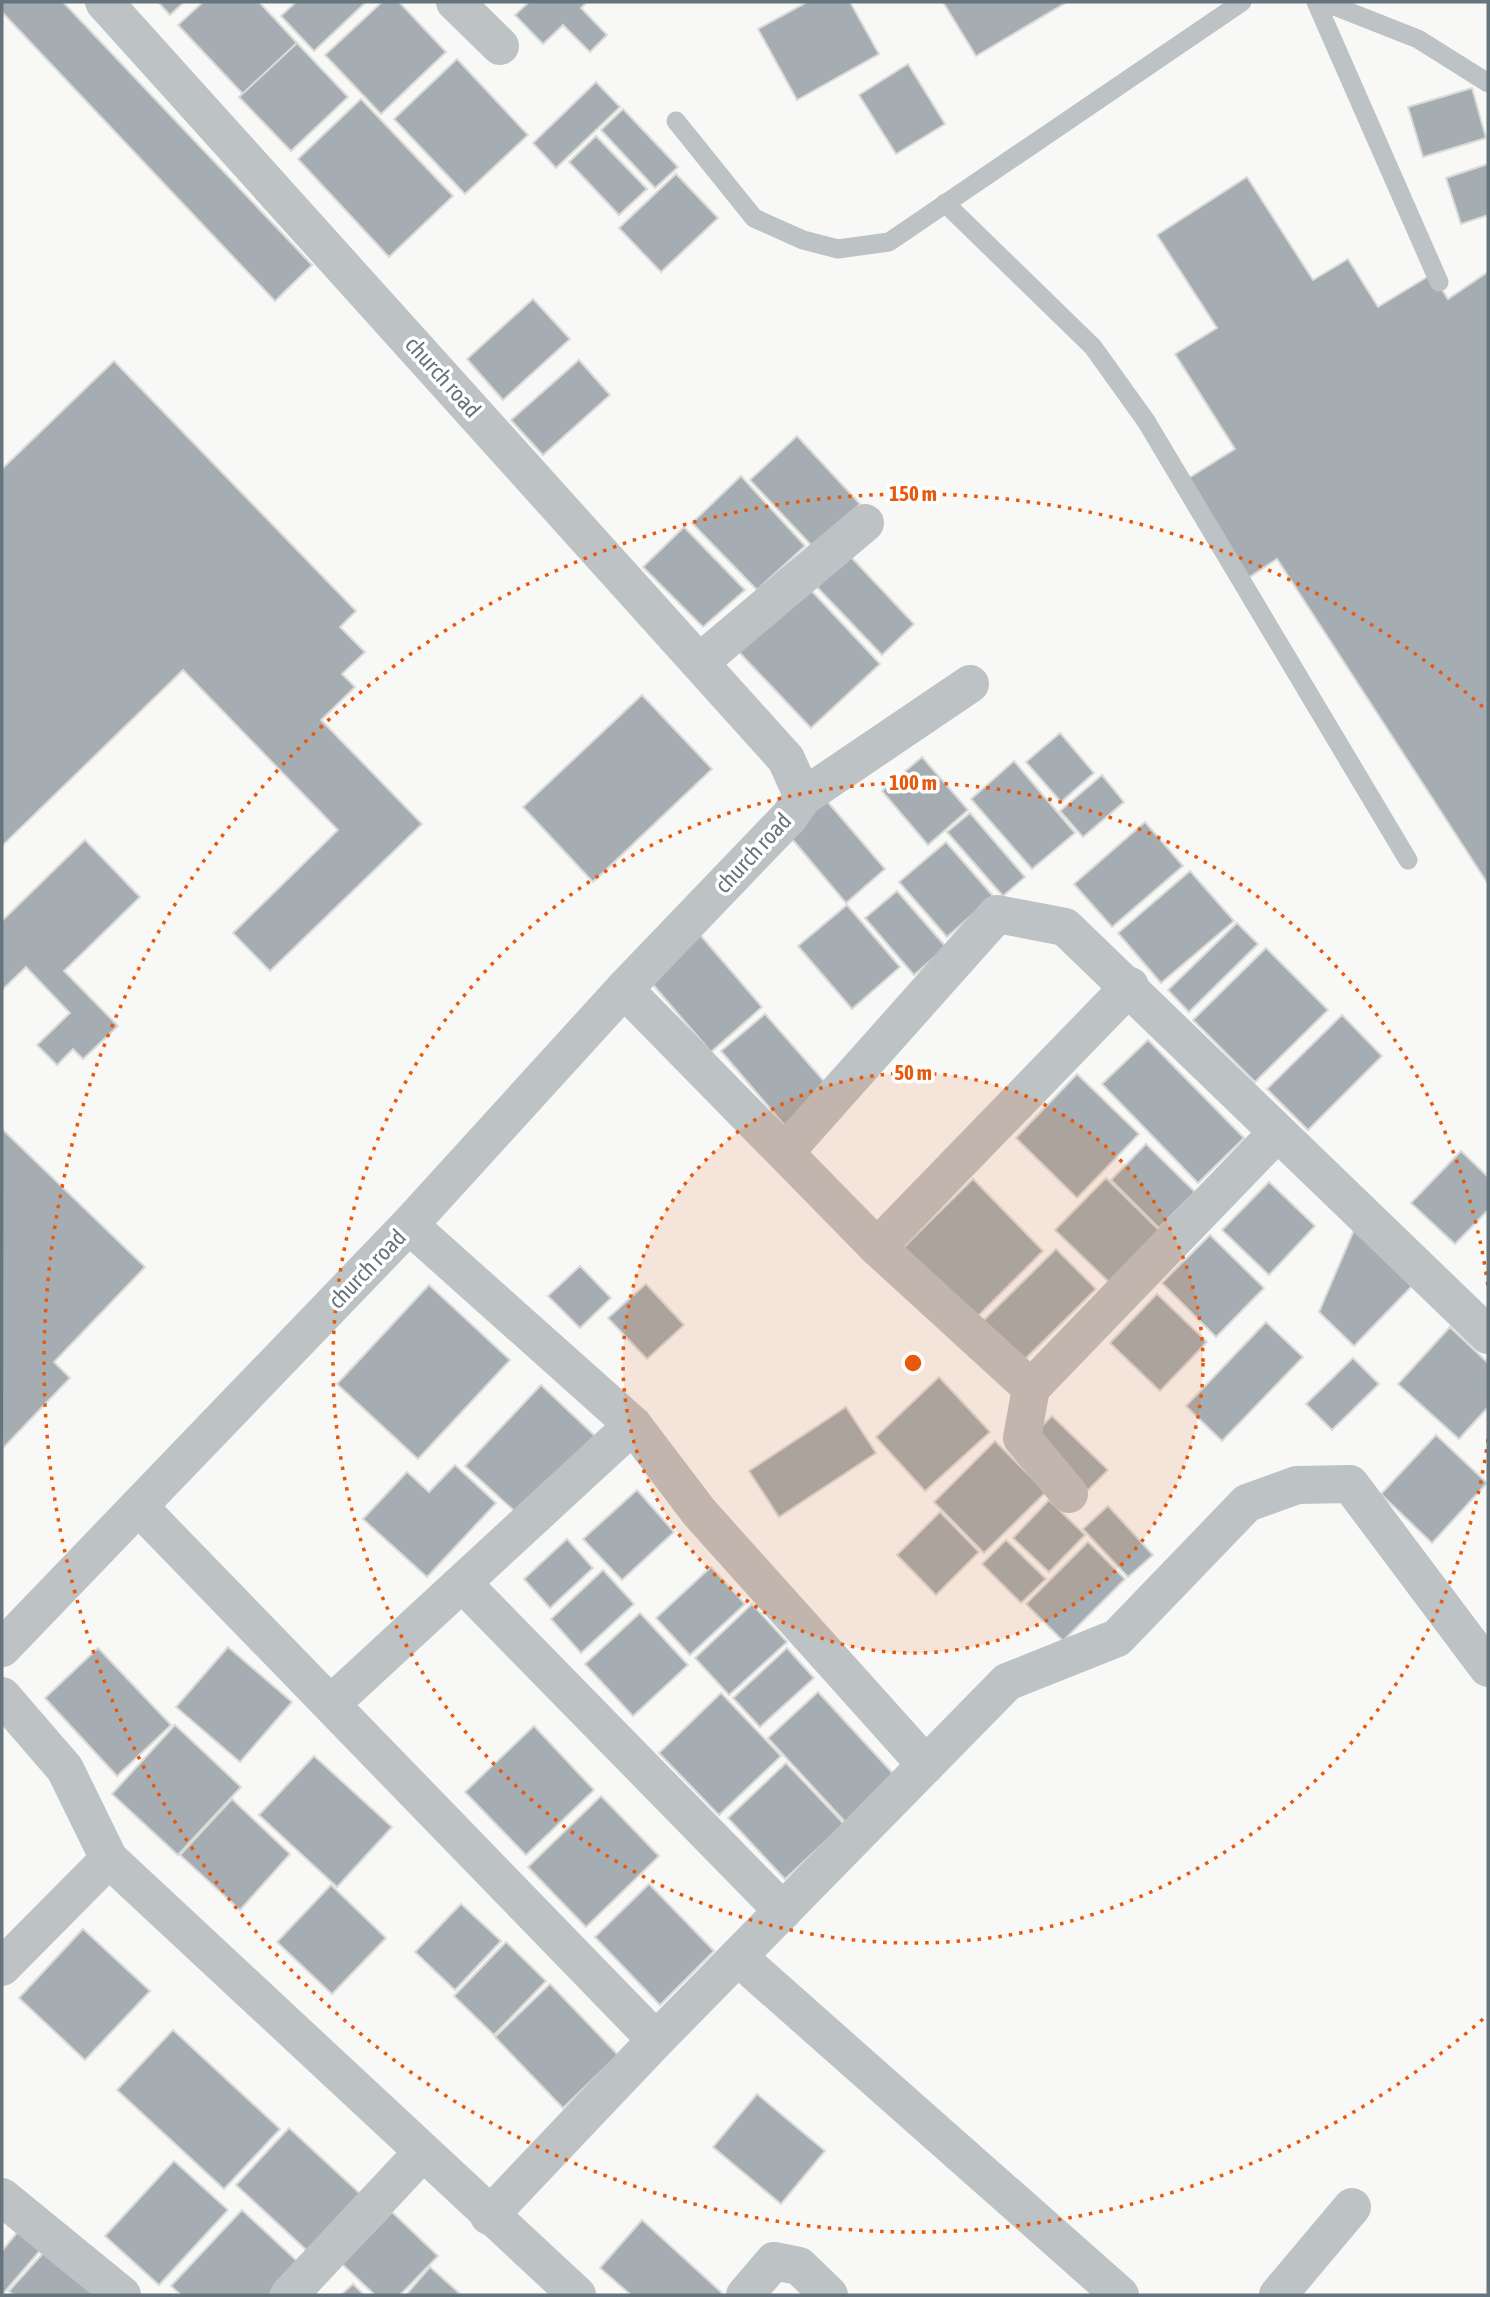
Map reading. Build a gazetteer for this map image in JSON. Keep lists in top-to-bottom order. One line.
{"streets":{"street":["church road"]},"rings":["150 m","100 m","50 m"]}
